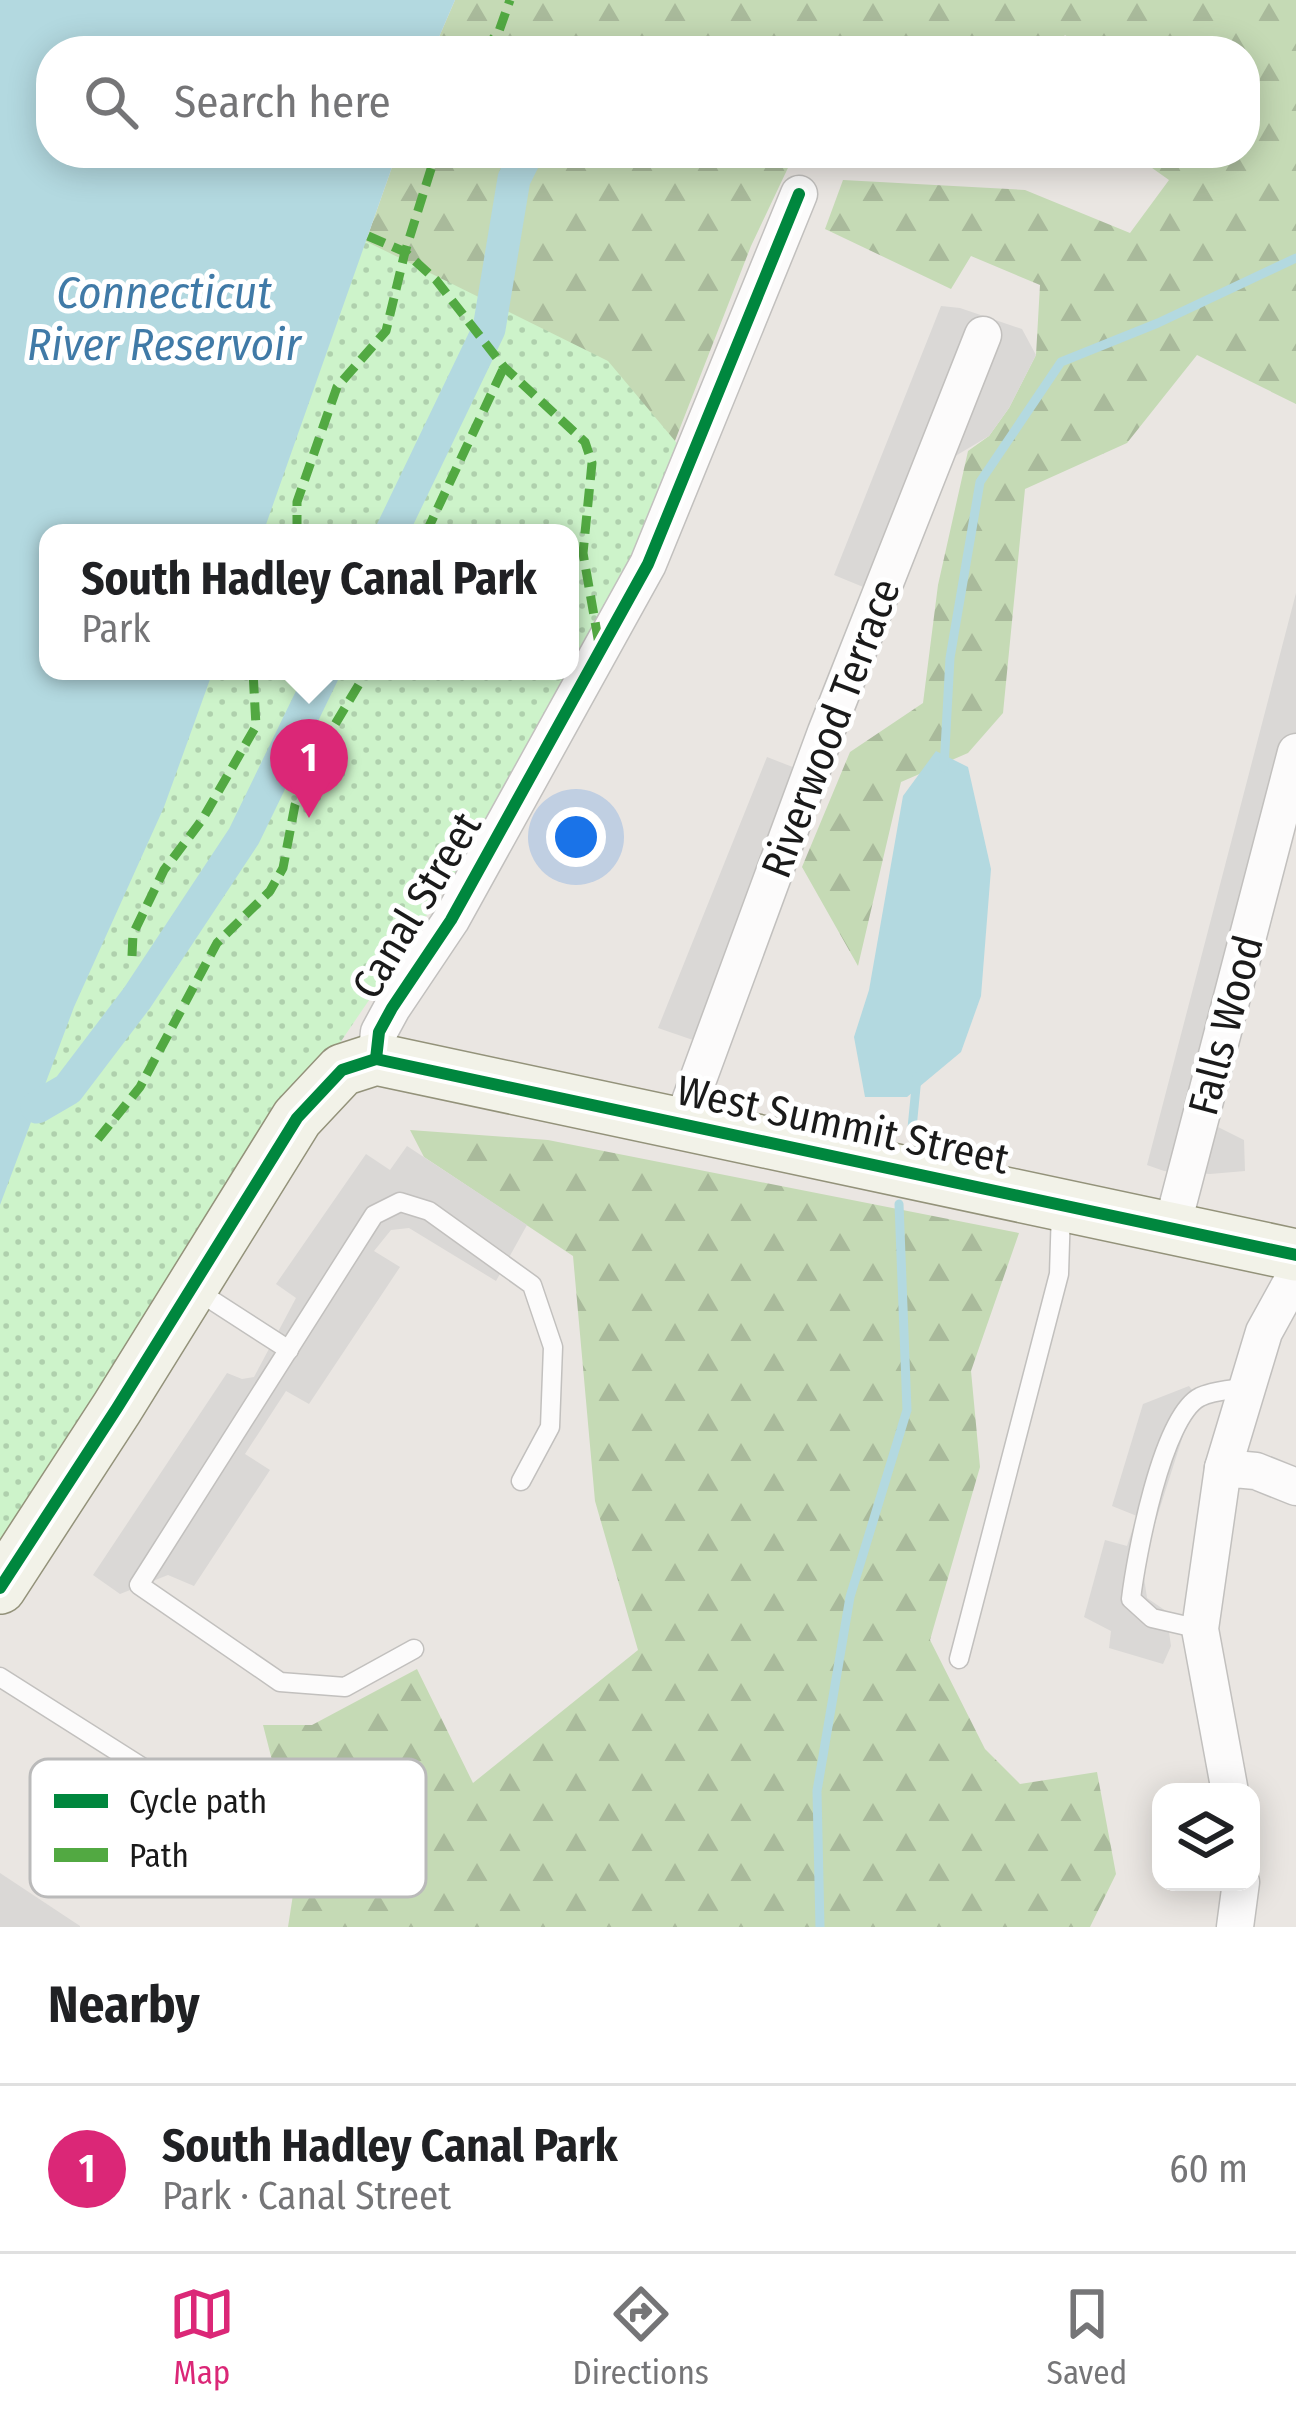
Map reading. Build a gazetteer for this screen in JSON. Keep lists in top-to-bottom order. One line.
{"streets":{"street":["Riverwood Terrace","Canal Street","Falls Wood","West Summit Street"]},"crossings":[["Riverwood Terrace","West Summit Street"],["Canal Street","West Summit Street"],["Falls Wood","West Summit Street"]],"water":["Connecticut River Reservoir"],"legend":["Cycle path","Path"],"page":{"search":"Search here","popup":["South Hadley Canal Park","Park"],"pins":"1","heading":"Nearby","list":[{"mark":"1","name":"South Hadley Canal Park","note":"Park · Canal Street","value":"60 m"}],"nav":["Map","Directions","Saved"]}}
